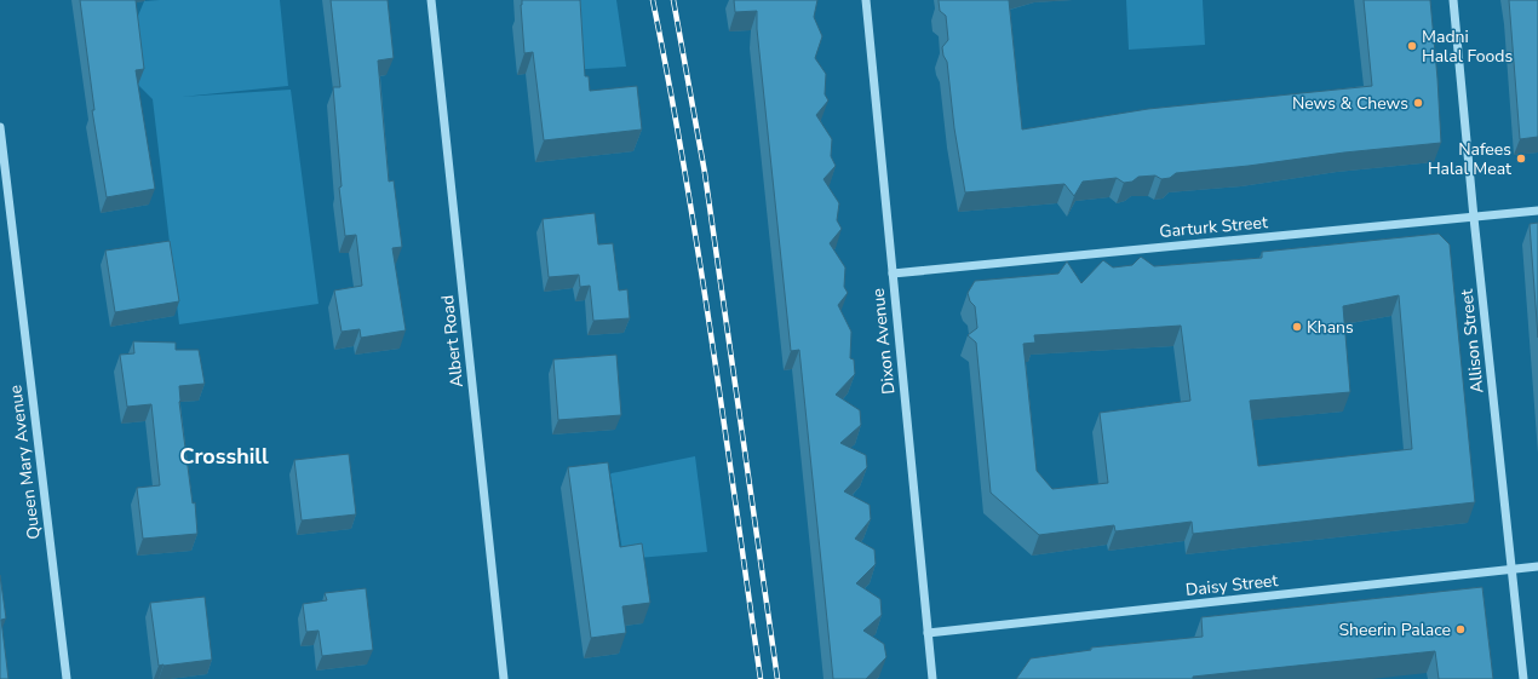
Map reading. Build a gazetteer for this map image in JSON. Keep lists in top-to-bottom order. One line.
{"streets":{"street":["Garturk Street","Albert Road","Dixon Avenue","Allison Street","Queen Mary Avenue","Daisy Street"]},"crossings":[["Garturk Street","Dixon Avenue"],["Garturk Street","Allison Street"],["Dixon Avenue","Daisy Street"],["Allison Street","Daisy Street"]],"districts":["Crosshill"],"places":["Madni Halal Foods","News & Chews","Nafees Halal Meat","Khans","Sheerin Palace"]}
